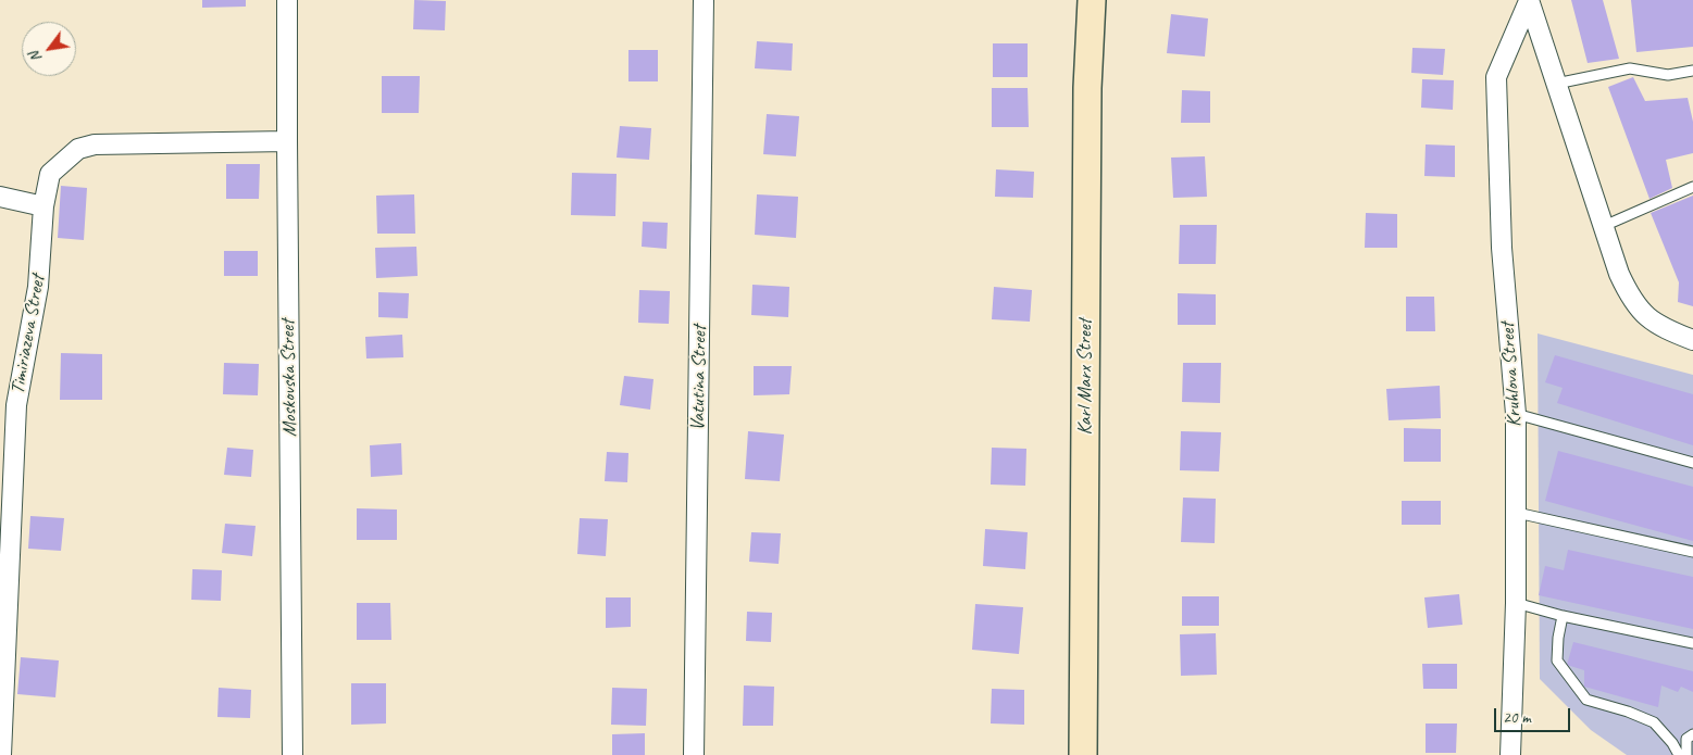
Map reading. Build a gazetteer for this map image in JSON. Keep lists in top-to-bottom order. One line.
{"streets":{"street":["Timiriazeva Street","Kruhlova Street","Karl Marx Street","Moskovska Street","Vatutina Street"]},"crossings":[["Timiriazeva Street","Moskovska Street"]],"scale_bar":"20 m","north":"bottom left"}
